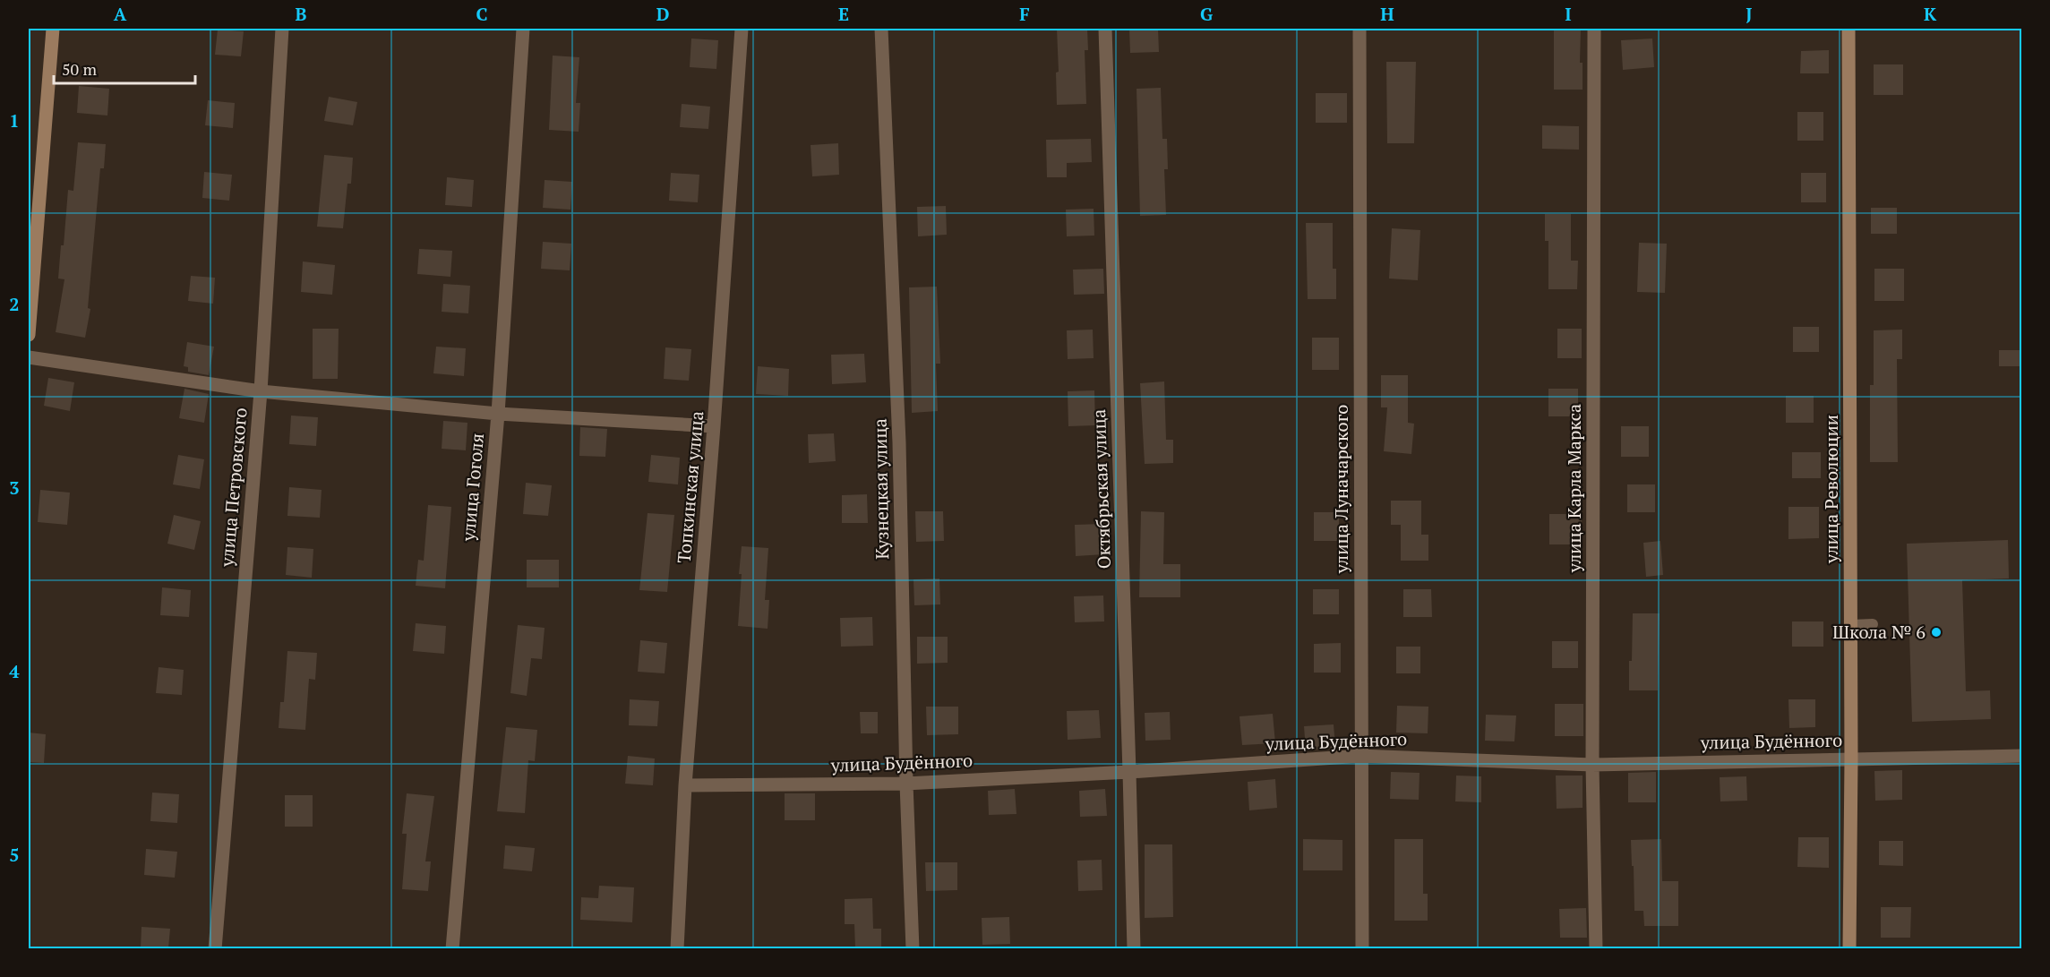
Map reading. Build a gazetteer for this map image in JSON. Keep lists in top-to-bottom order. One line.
{"streets":{"street":["улица Петровского","улица Гоголя","Топкинская улица","улица Карла Маркса","Кузнецкая улица","Октябрьская улица","улица Луначарского","улица Революции","улица Будённого"]},"crossings":[["Топкинская улица","улица Будённого"],["улица Карла Маркса","улица Будённого"],["Кузнецкая улица","улица Будённого"],["Октябрьская улица","улица Будённого"],["улица Луначарского","улица Будённого"],["улица Революции","улица Будённого"]],"places":["Школа № 6"],"scale_bar":"50 m","grid":{"columns":["A","B","C","D","E","F","G","H","I","J","K"],"rows":["1","2","3","4","5"]}}
